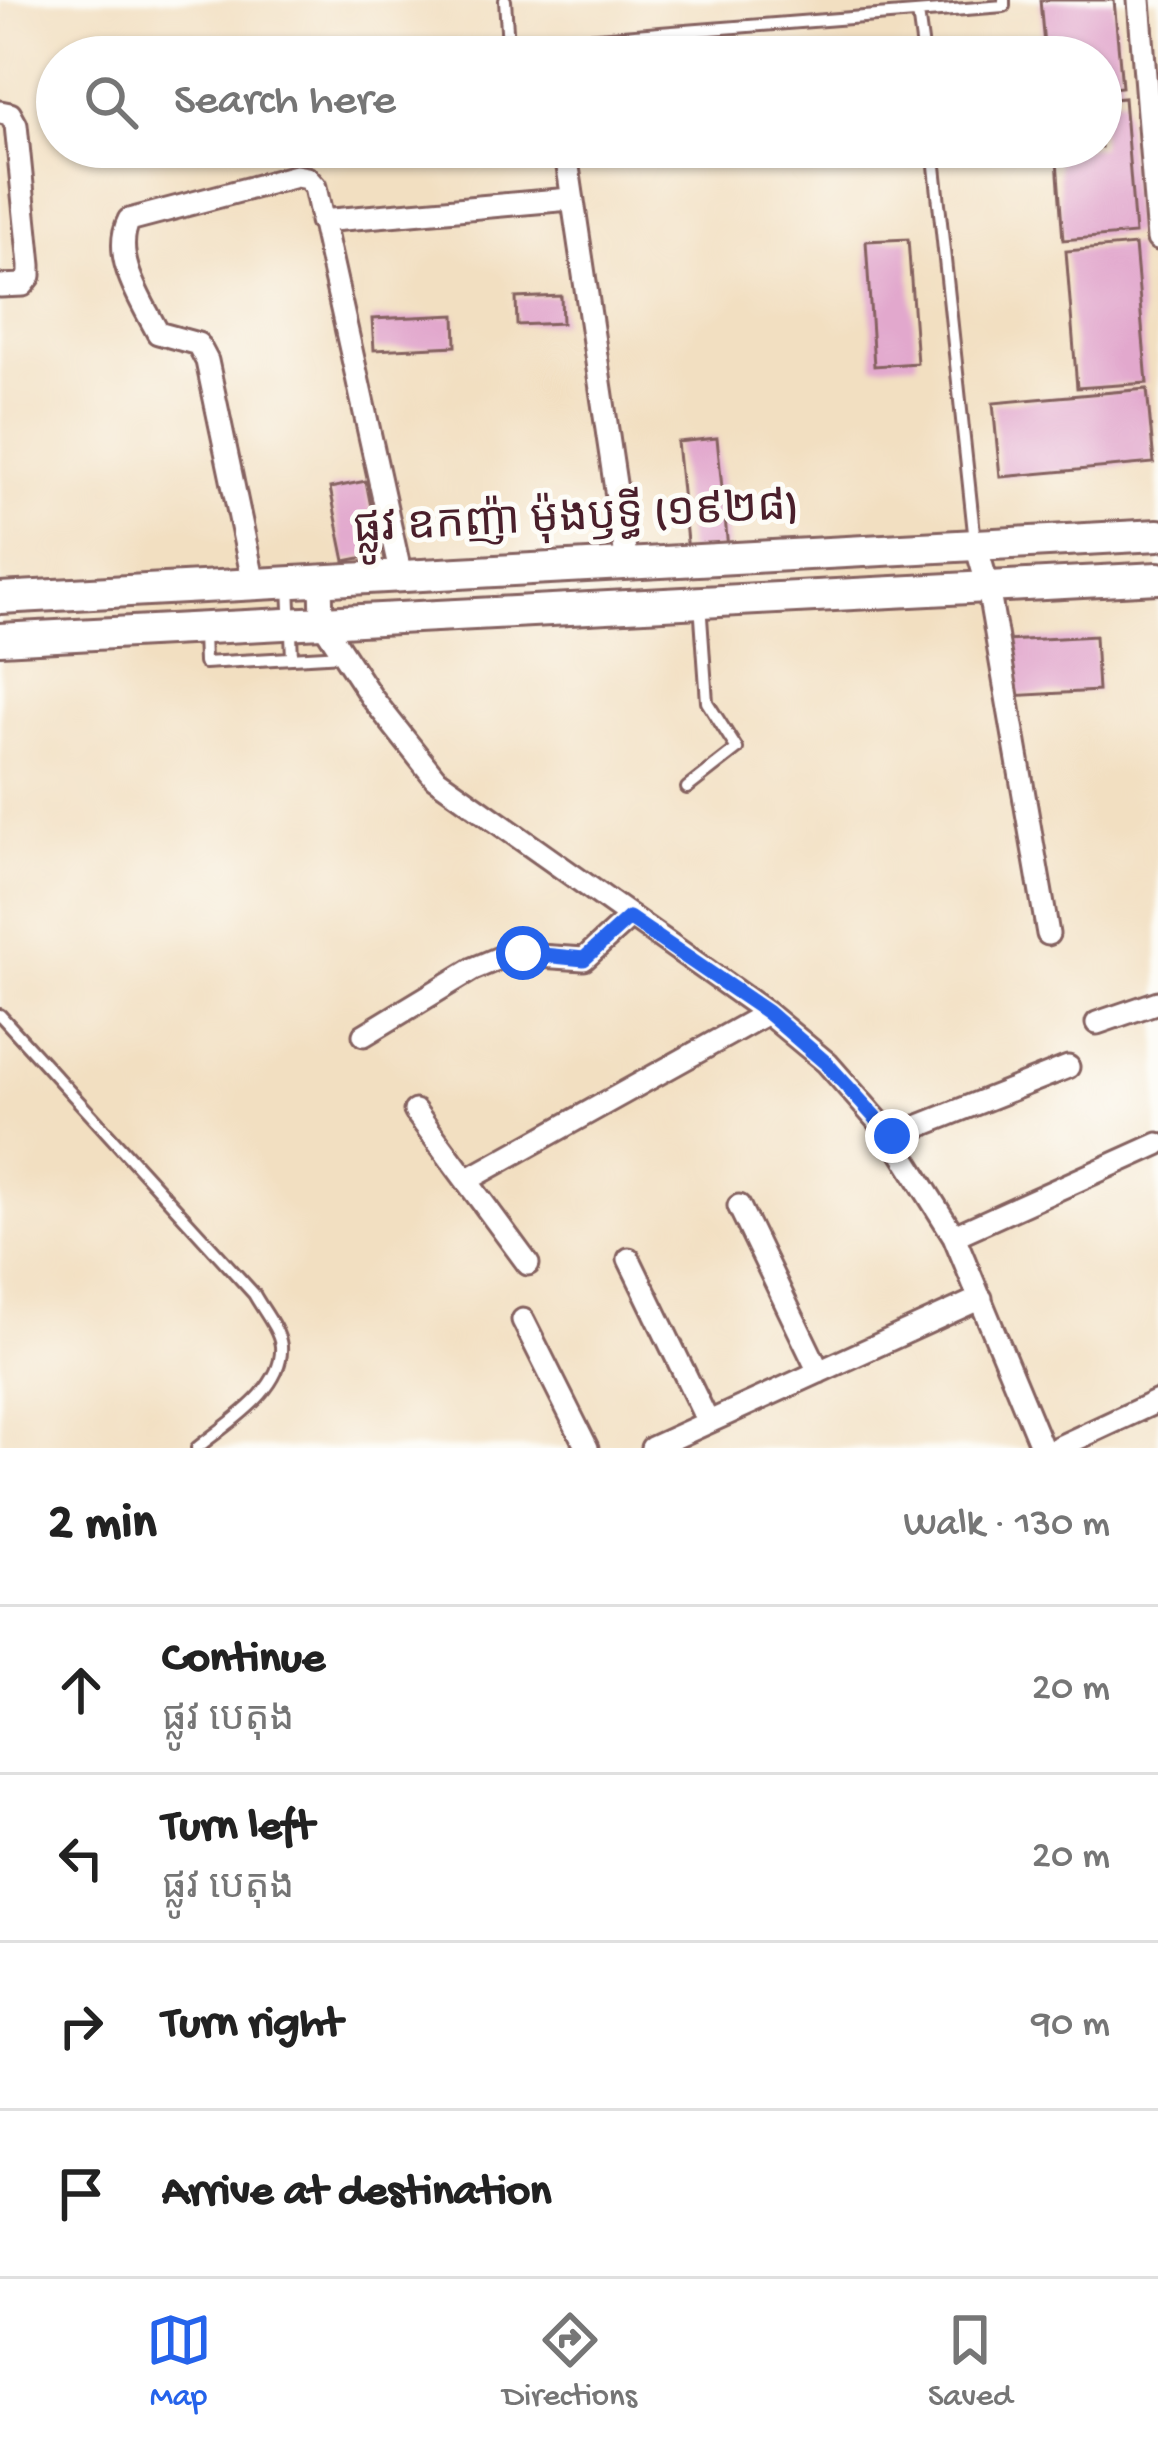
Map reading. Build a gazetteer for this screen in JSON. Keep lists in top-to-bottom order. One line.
{"streets":{"main road":["ផ្លូវ ឧកញ៉ា ម៉ុងឫទ្ធី (១៩២៨)"]},"page":{"search":"Search here","heading":["2 min","Walk · 130 m"],"list":[["Continue","ផ្លូវ បេតុង","20 m"],["Turn left","ផ្លូវ បេតុង","20 m"],["Turn right","90 m"],"Arrive at destination"],"nav":["Map","Directions","Saved"]}}
